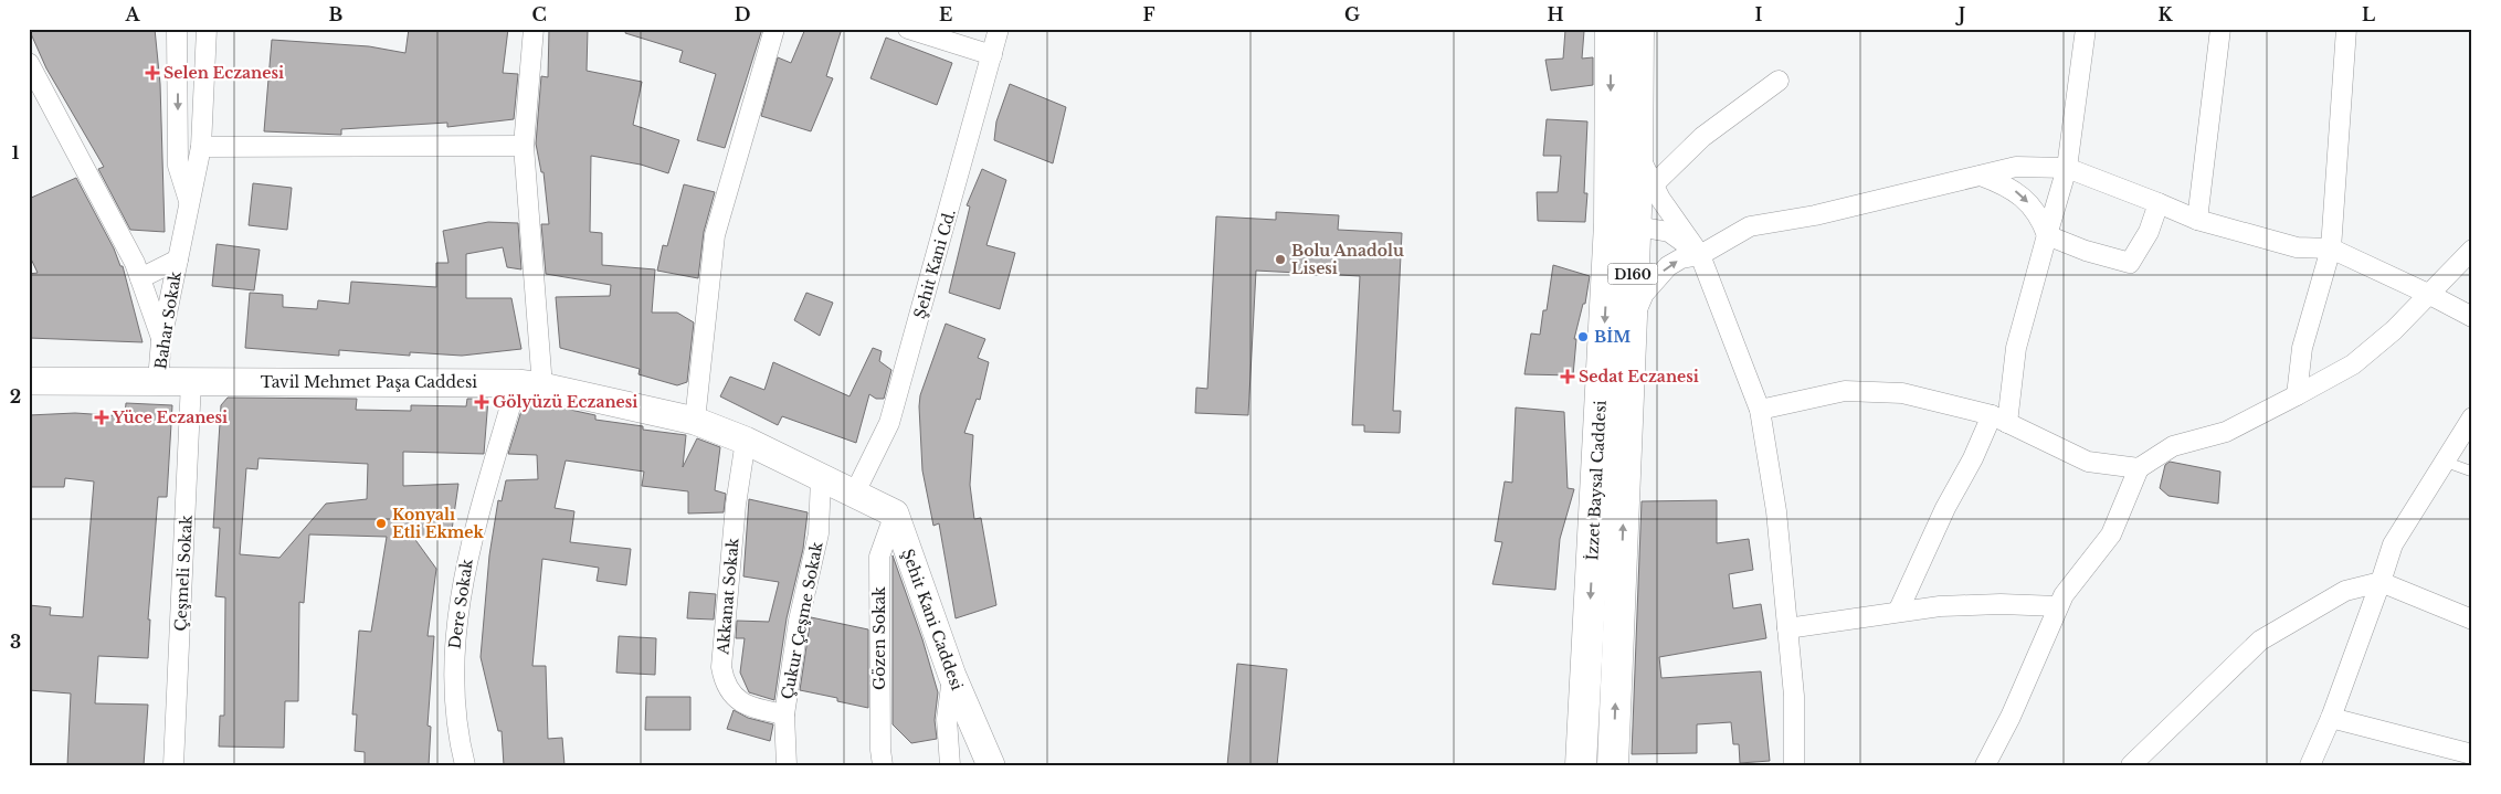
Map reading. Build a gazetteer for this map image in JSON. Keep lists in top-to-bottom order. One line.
{"streets":{"main road":["D160","Tavil Mehmet Paşa Caddesi","İzzet Baysal Caddesi","Şehit Kani Caddesi"],"street":["Şehit Kani Cd.","Bahar Sokak","Çeşmeli Sokak","Akkanat Sokak","Dere Sokak","Çukur Çeşme Sokak","Gözen Sokak"]},"crossings":[["Şehit Kani Cd.","Tavil Mehmet Paşa Caddesi"],["D160","İzzet Baysal Caddesi"],["Bahar Sokak","Tavil Mehmet Paşa Caddesi"],["Tavil Mehmet Paşa Caddesi","Çeşmeli Sokak"],["Tavil Mehmet Paşa Caddesi","Akkanat Sokak"],["Tavil Mehmet Paşa Caddesi","Dere Sokak"],["Tavil Mehmet Paşa Caddesi","Çukur Çeşme Sokak"],["Akkanat Sokak","Çukur Çeşme Sokak"],["Şehit Kani Caddesi","Gözen Sokak"]],"places":{"health":["Selen Eczanesi","Sedat Eczanesi","Gölyüzü Eczanesi","Yüce Eczanesi"],"other":["Bolu Anadolu Lisesi","BİM","Konyalı Etli Ekmek"]},"grid":{"columns":["A","B","C","D","E","F","G","H","I","J","K","L"],"rows":["1","2","3"]}}
